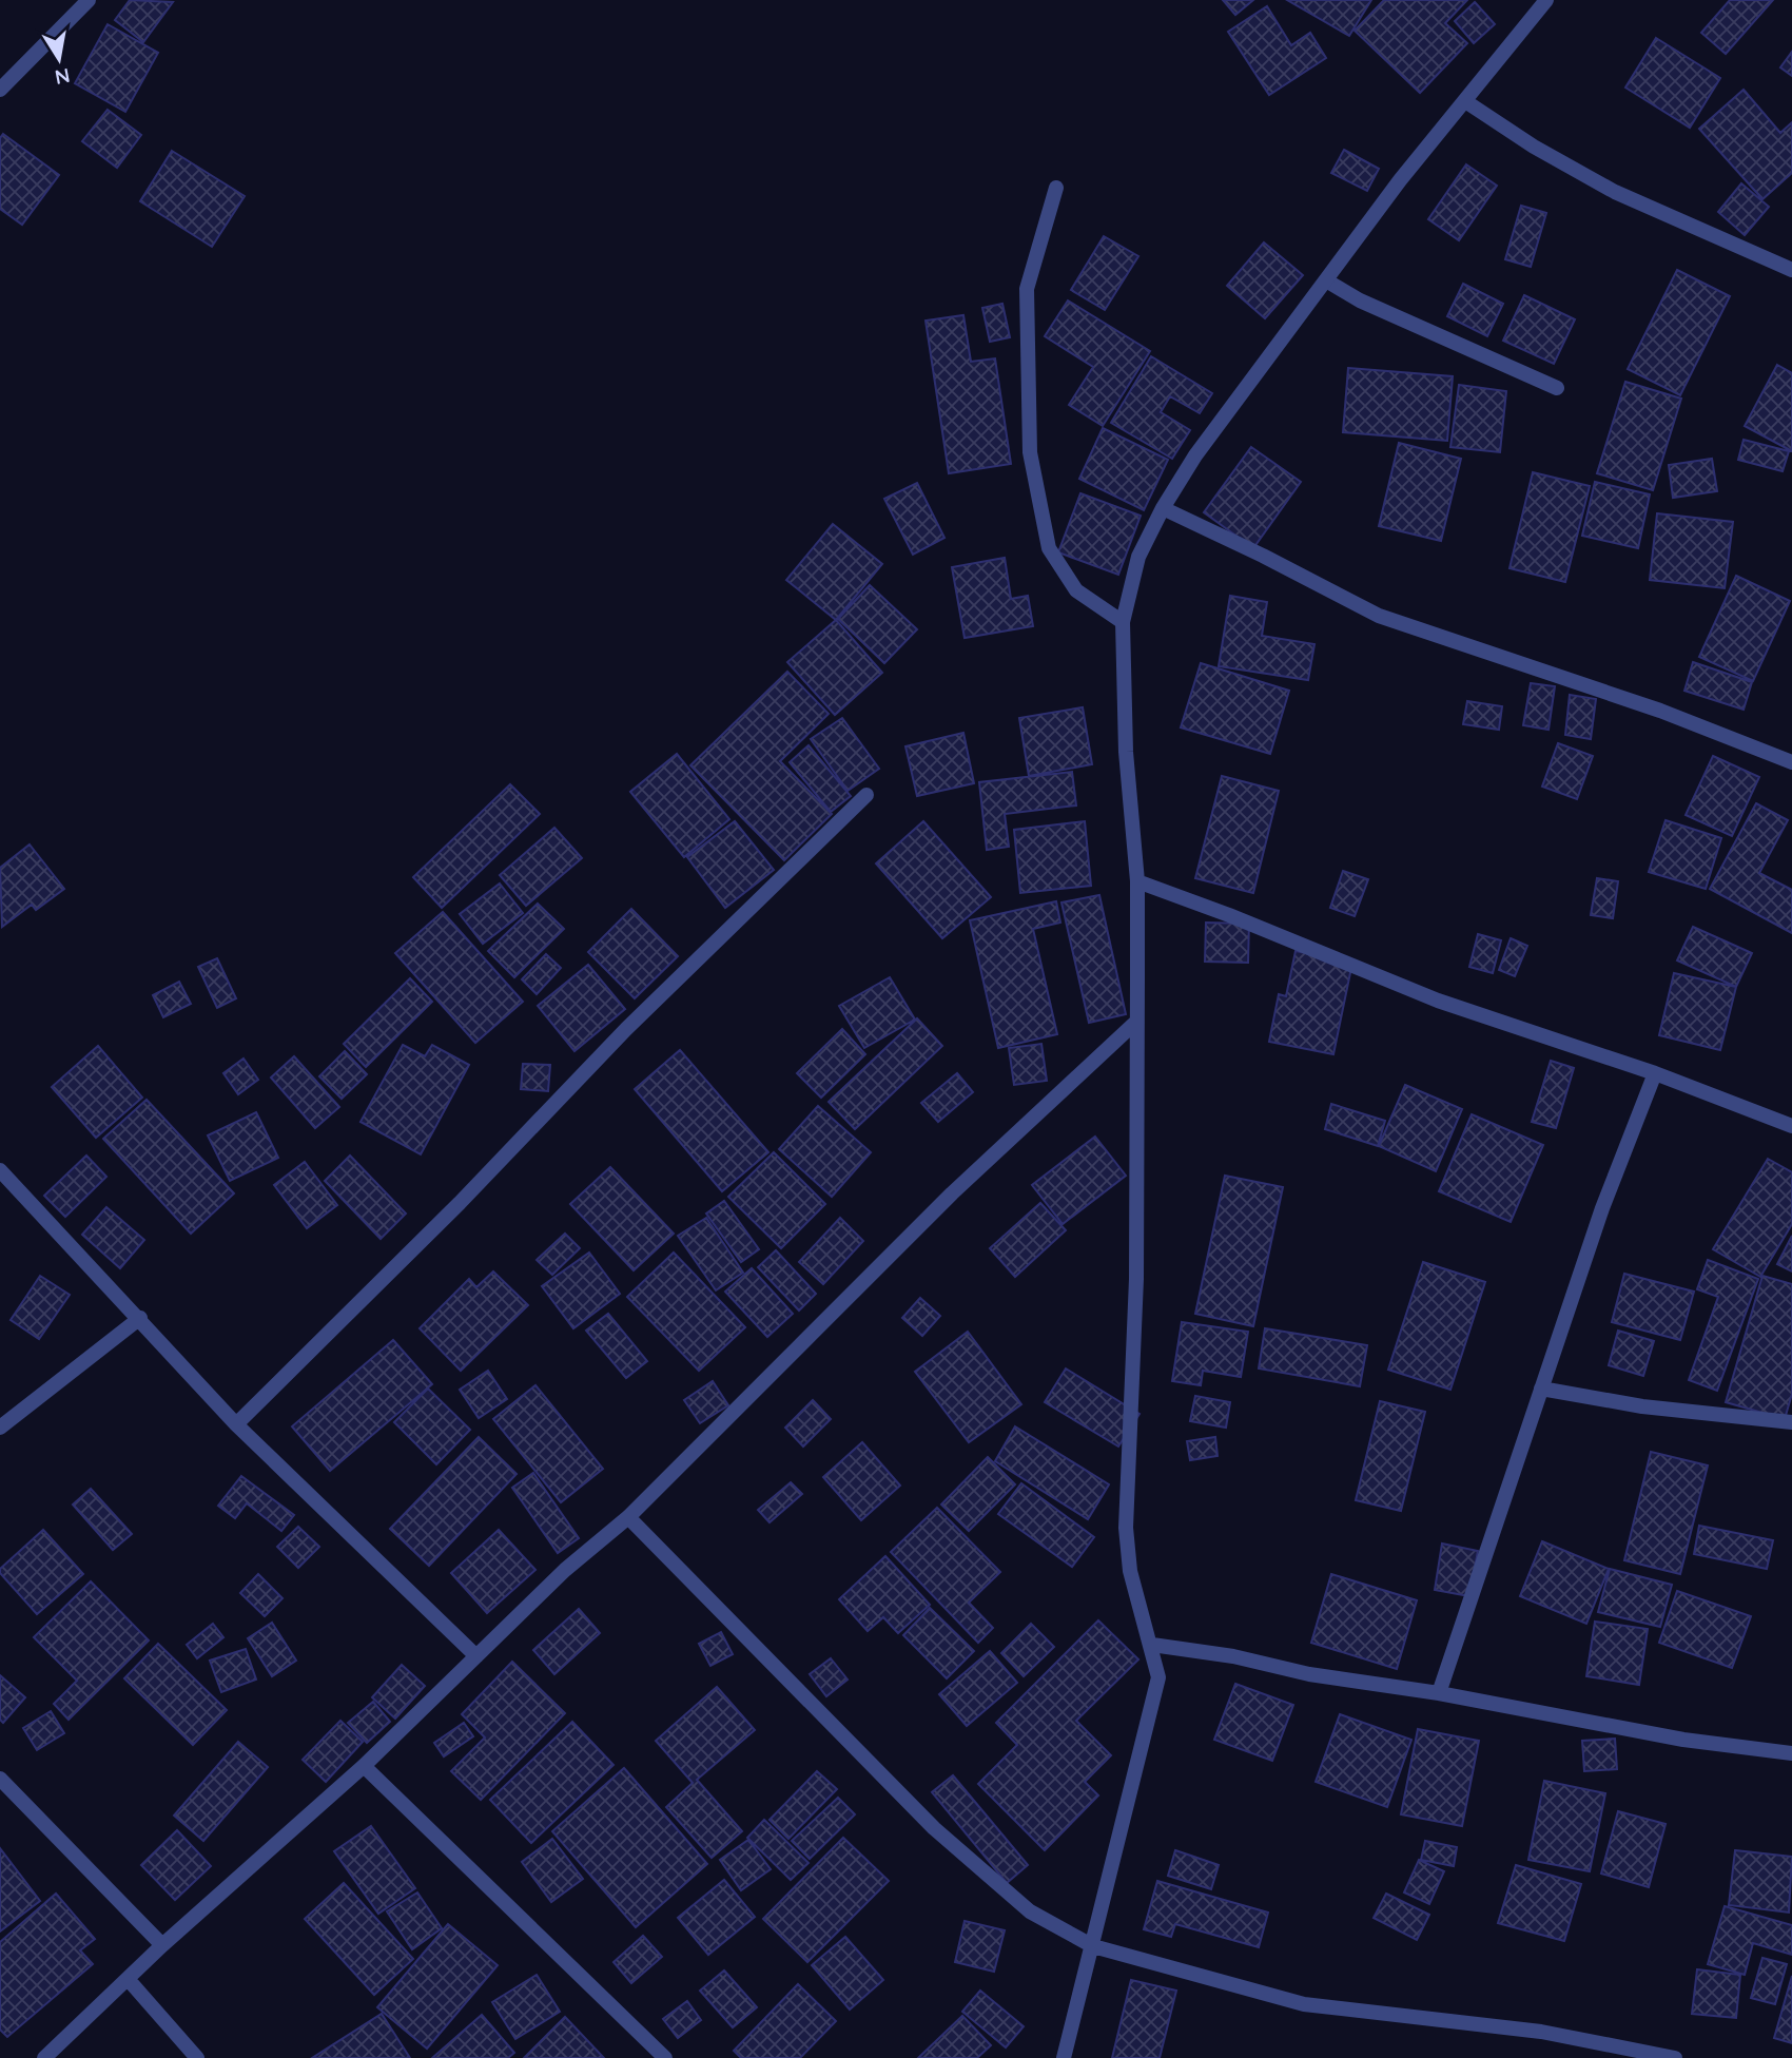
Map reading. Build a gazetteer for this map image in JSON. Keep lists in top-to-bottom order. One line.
{"north":"bottom"}
